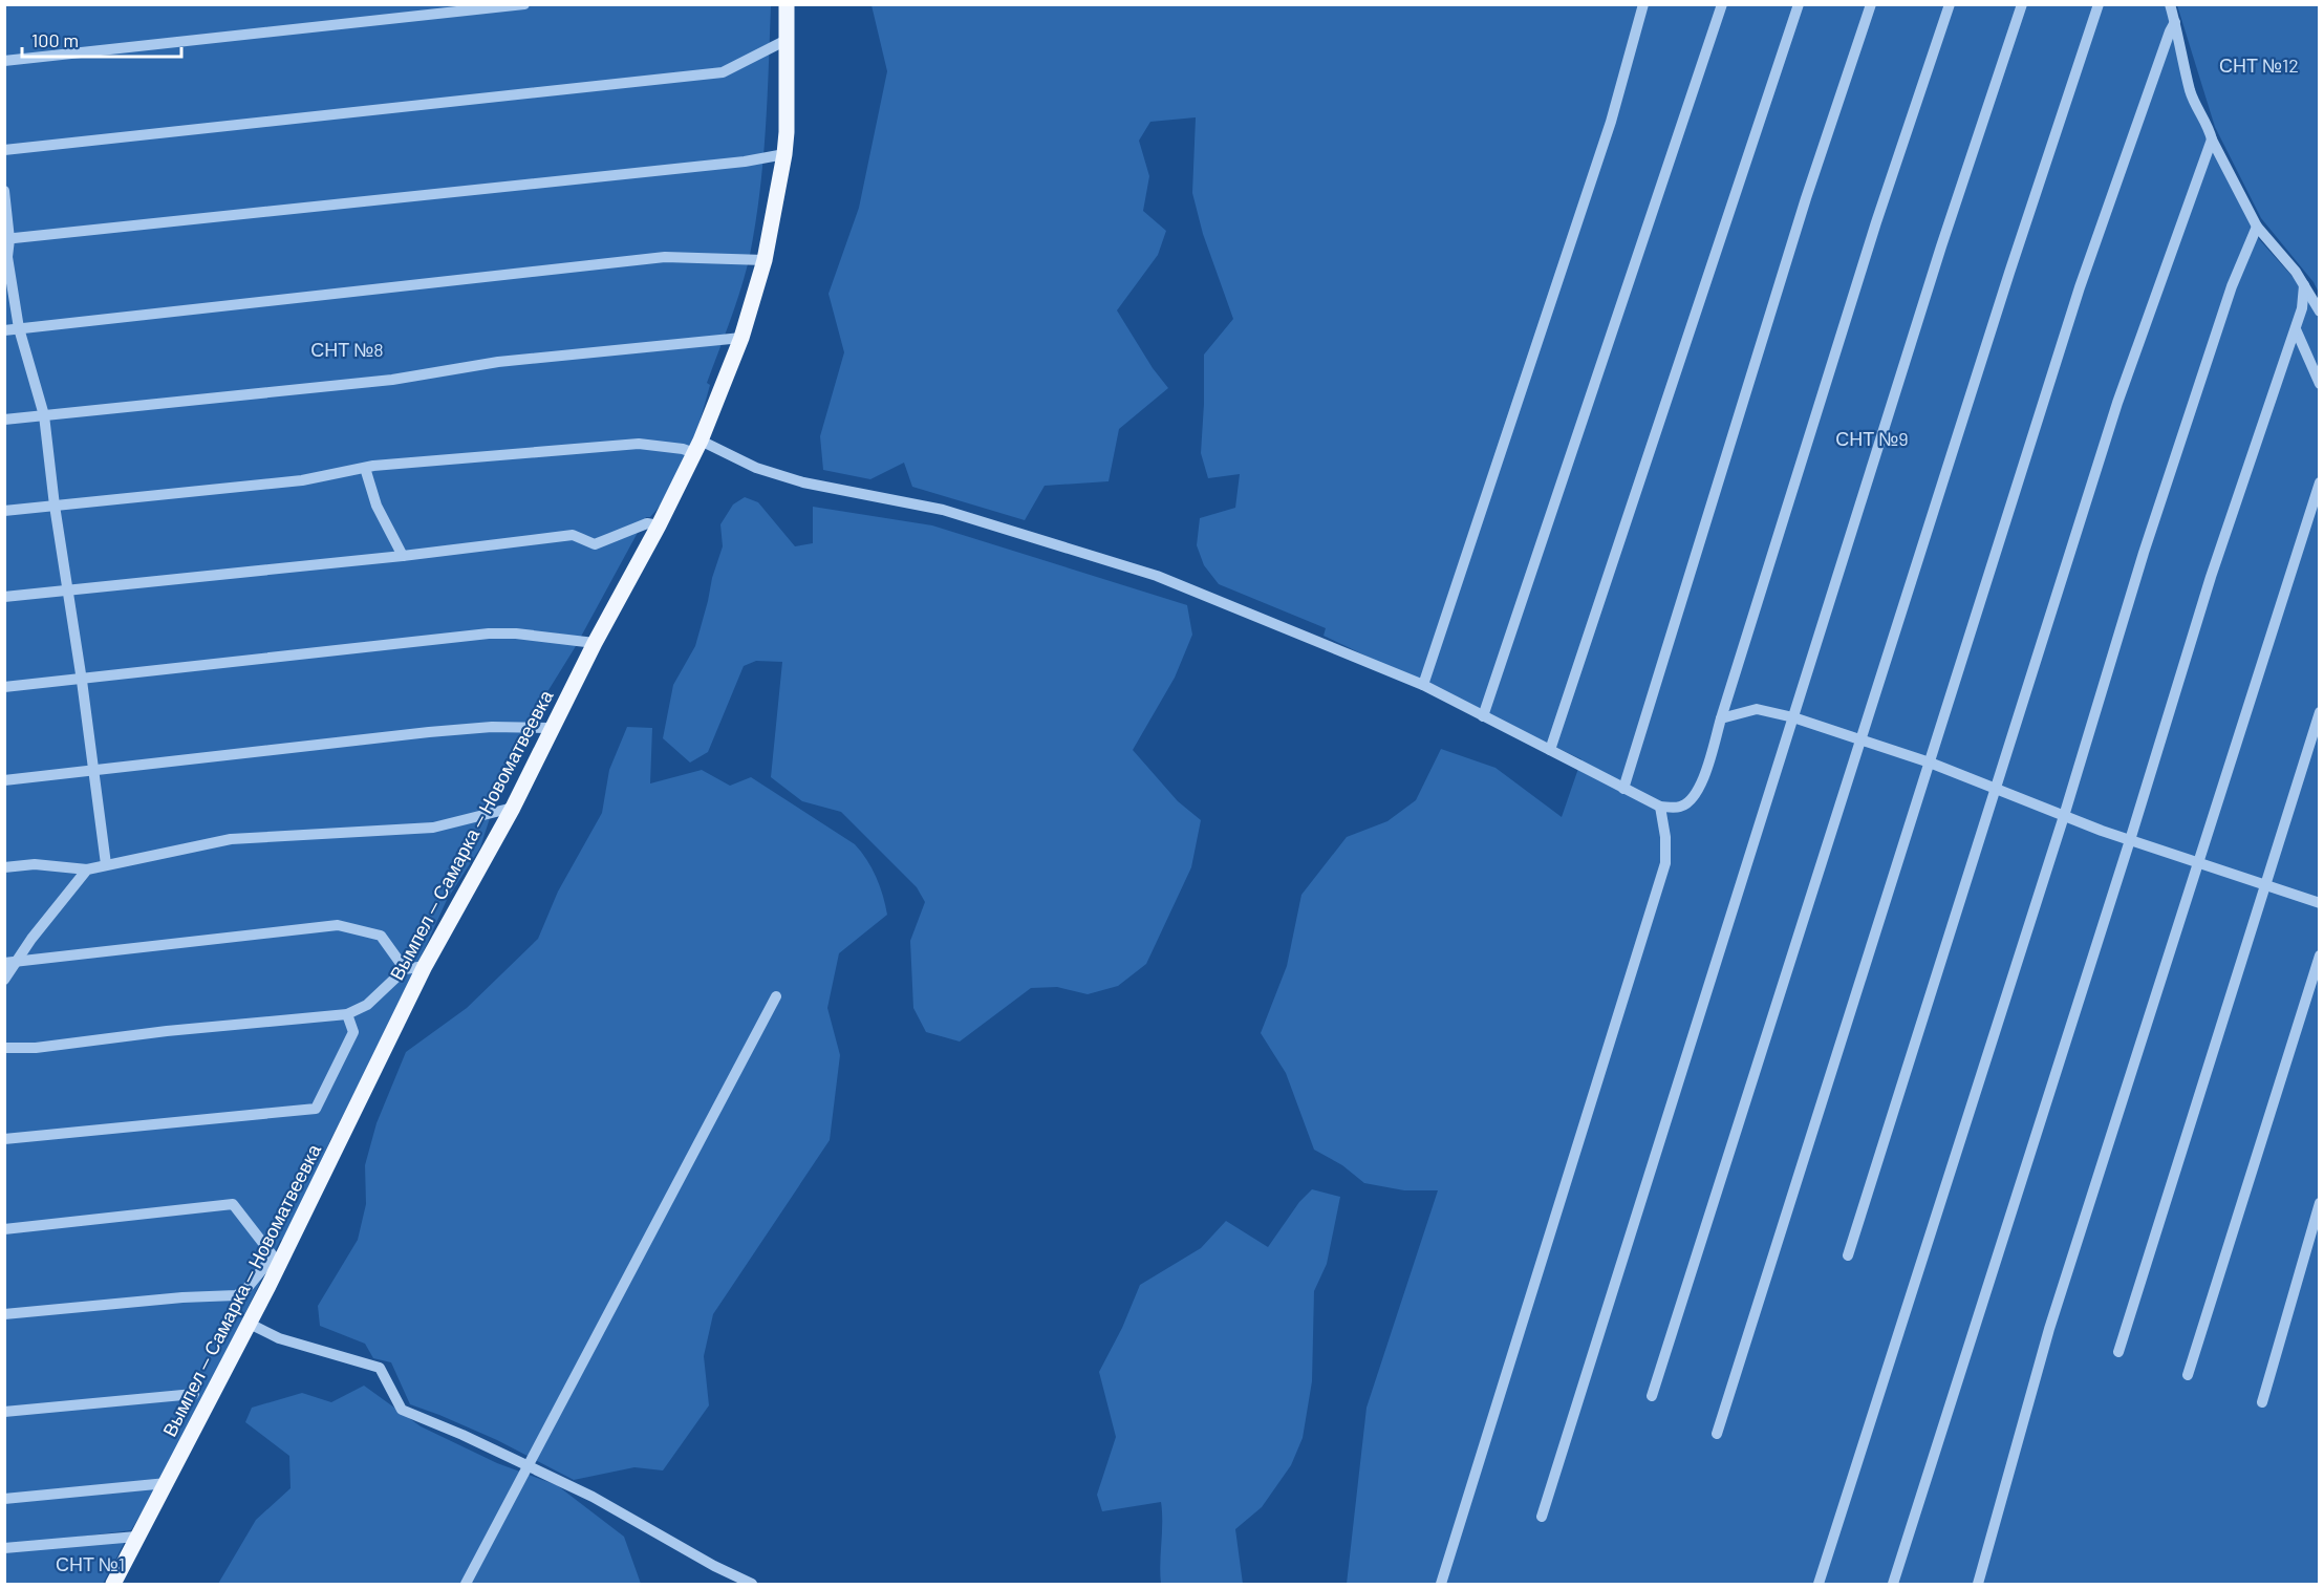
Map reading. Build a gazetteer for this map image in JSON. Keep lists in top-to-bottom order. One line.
{"streets":{"main road":["Вымпел — Самарка — Новоматвеевка"]},"parks":["СНТ №12","СНТ №8","СНТ №9","СНТ №1"],"scale_bar":"100 m"}
